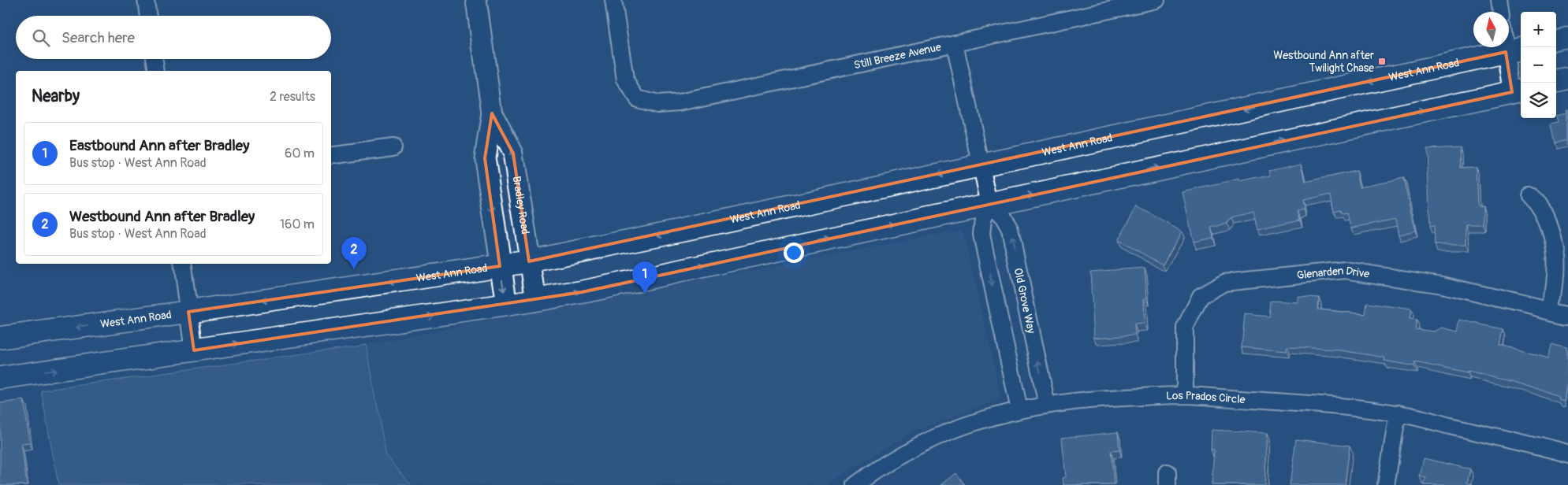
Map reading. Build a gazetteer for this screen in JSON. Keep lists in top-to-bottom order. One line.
{"streets":{"main road":["West Ann Road"],"street":["Still Breeze Avenue","Bradley Road","Glenarden Drive","Old Grove Way","Los Prados Circle"]},"crossings":[["West Ann Road","Bradley Road"],["Glenarden Drive","Los Prados Circle"],["Old Grove Way","Los Prados Circle"]],"places":{"transit":["Westbound Ann after Twilight Chase"]},"north":"top","page":{"map_buttons":["+","−"],"search":"Search here","heading":["Nearby","2 results"],"list":[{"mark":"1","name":"Eastbound Ann after Bradley","note":"Bus stop · West Ann Road","value":"60 m"},{"mark":"2","name":"Westbound Ann after Bradley","note":"Bus stop · West Ann Road","value":"160 m"}],"pins":["2","1"]}}
